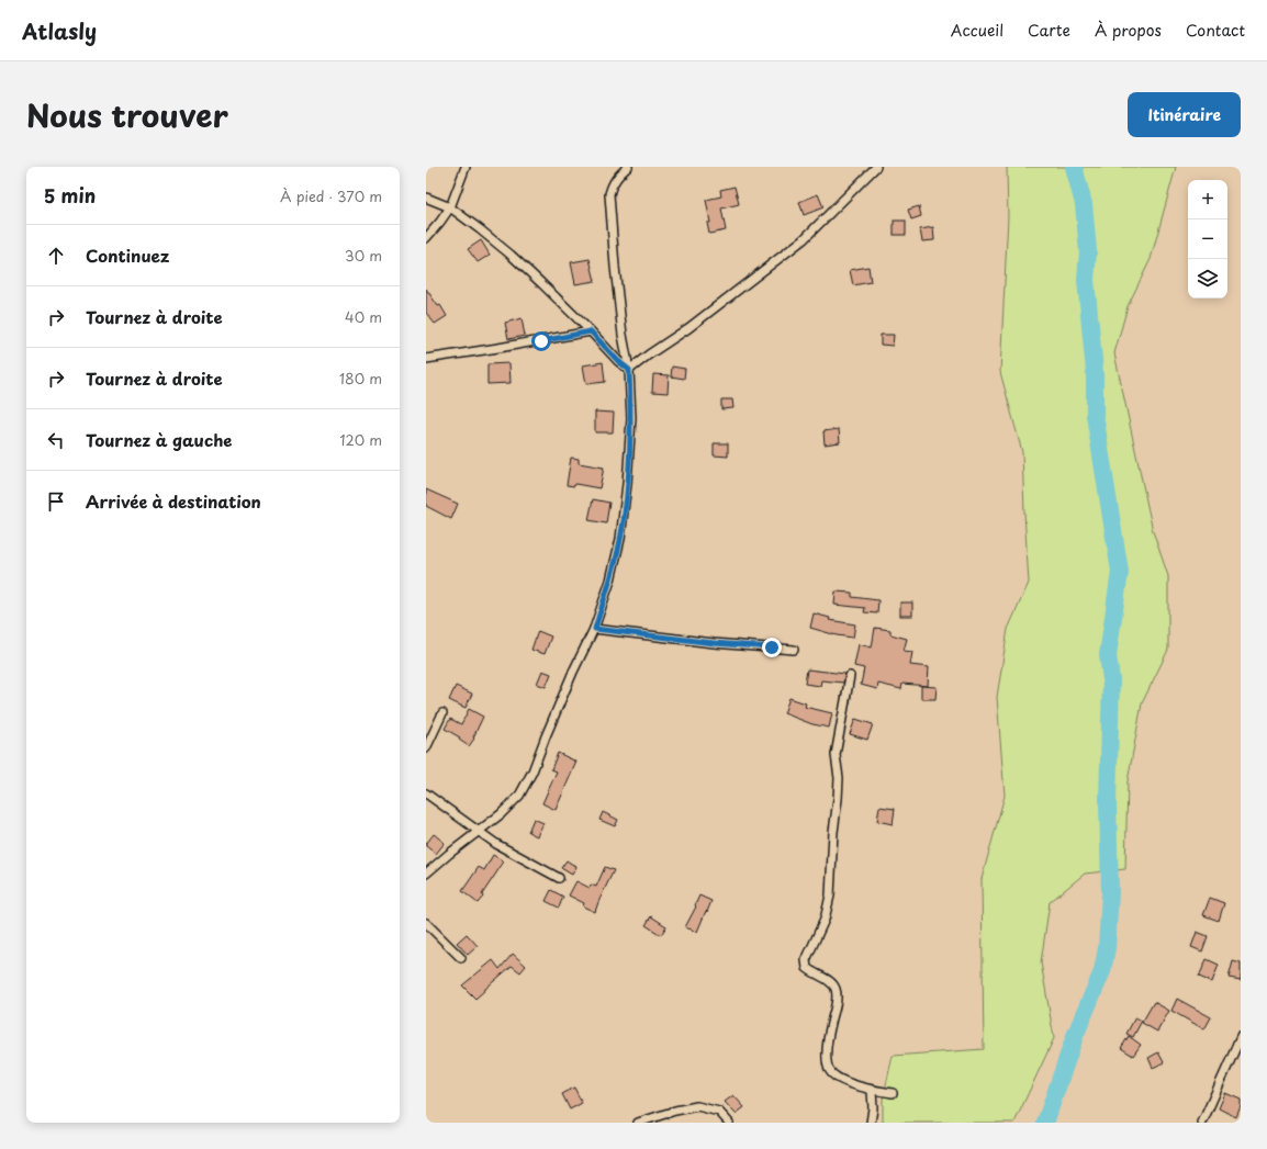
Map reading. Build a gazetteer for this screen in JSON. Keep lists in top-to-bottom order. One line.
{"page":{"header":"Atlasly","nav":["Accueil","Carte","À propos","Contact"],"title":"Nous trouver","buttons":"Itinéraire","heading":["5 min","À pied · 370 m"],"map_buttons":["+","−"],"list":[["Continuez","30 m"],["Tournez à droite","40 m"],["Tournez à droite","180 m"],["Tournez à gauche","120 m"],"Arrivée à destination"]}}
